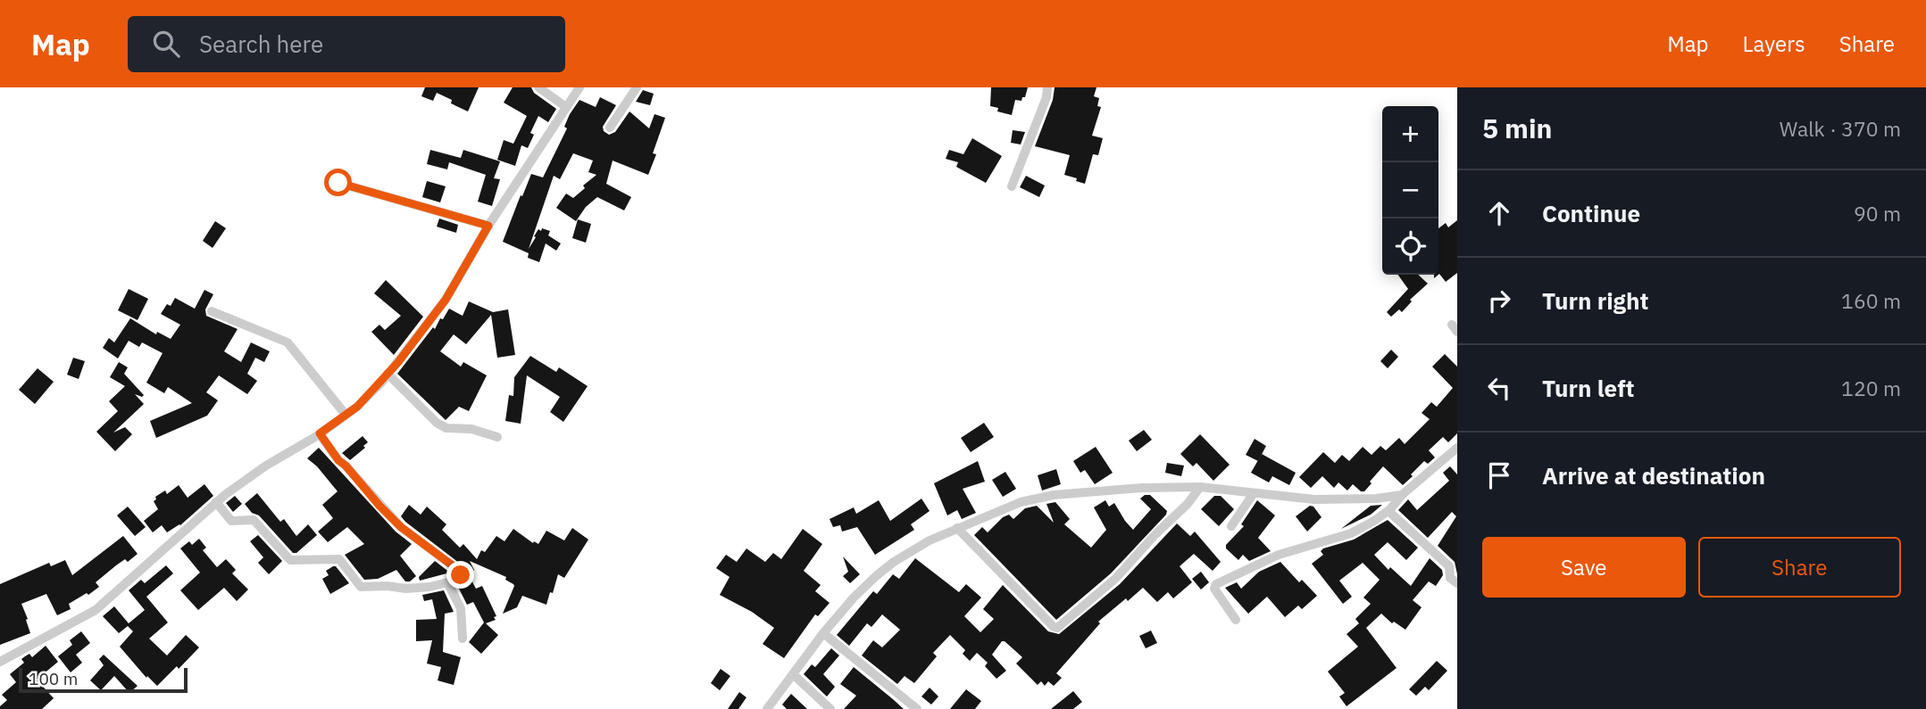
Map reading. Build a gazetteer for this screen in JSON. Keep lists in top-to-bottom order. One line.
{"scale_bar":"100 m","page":{"header":"Map","search":"Search here","nav":["Map","Layers","Share"],"heading":["5 min","Walk · 370 m"],"map_buttons":["+","−"],"list":[["Continue","90 m"],["Turn right","160 m"],["Turn left","120 m"],"Arrive at destination"],"buttons":["Save","Share"],"scale":"100 m"}}
